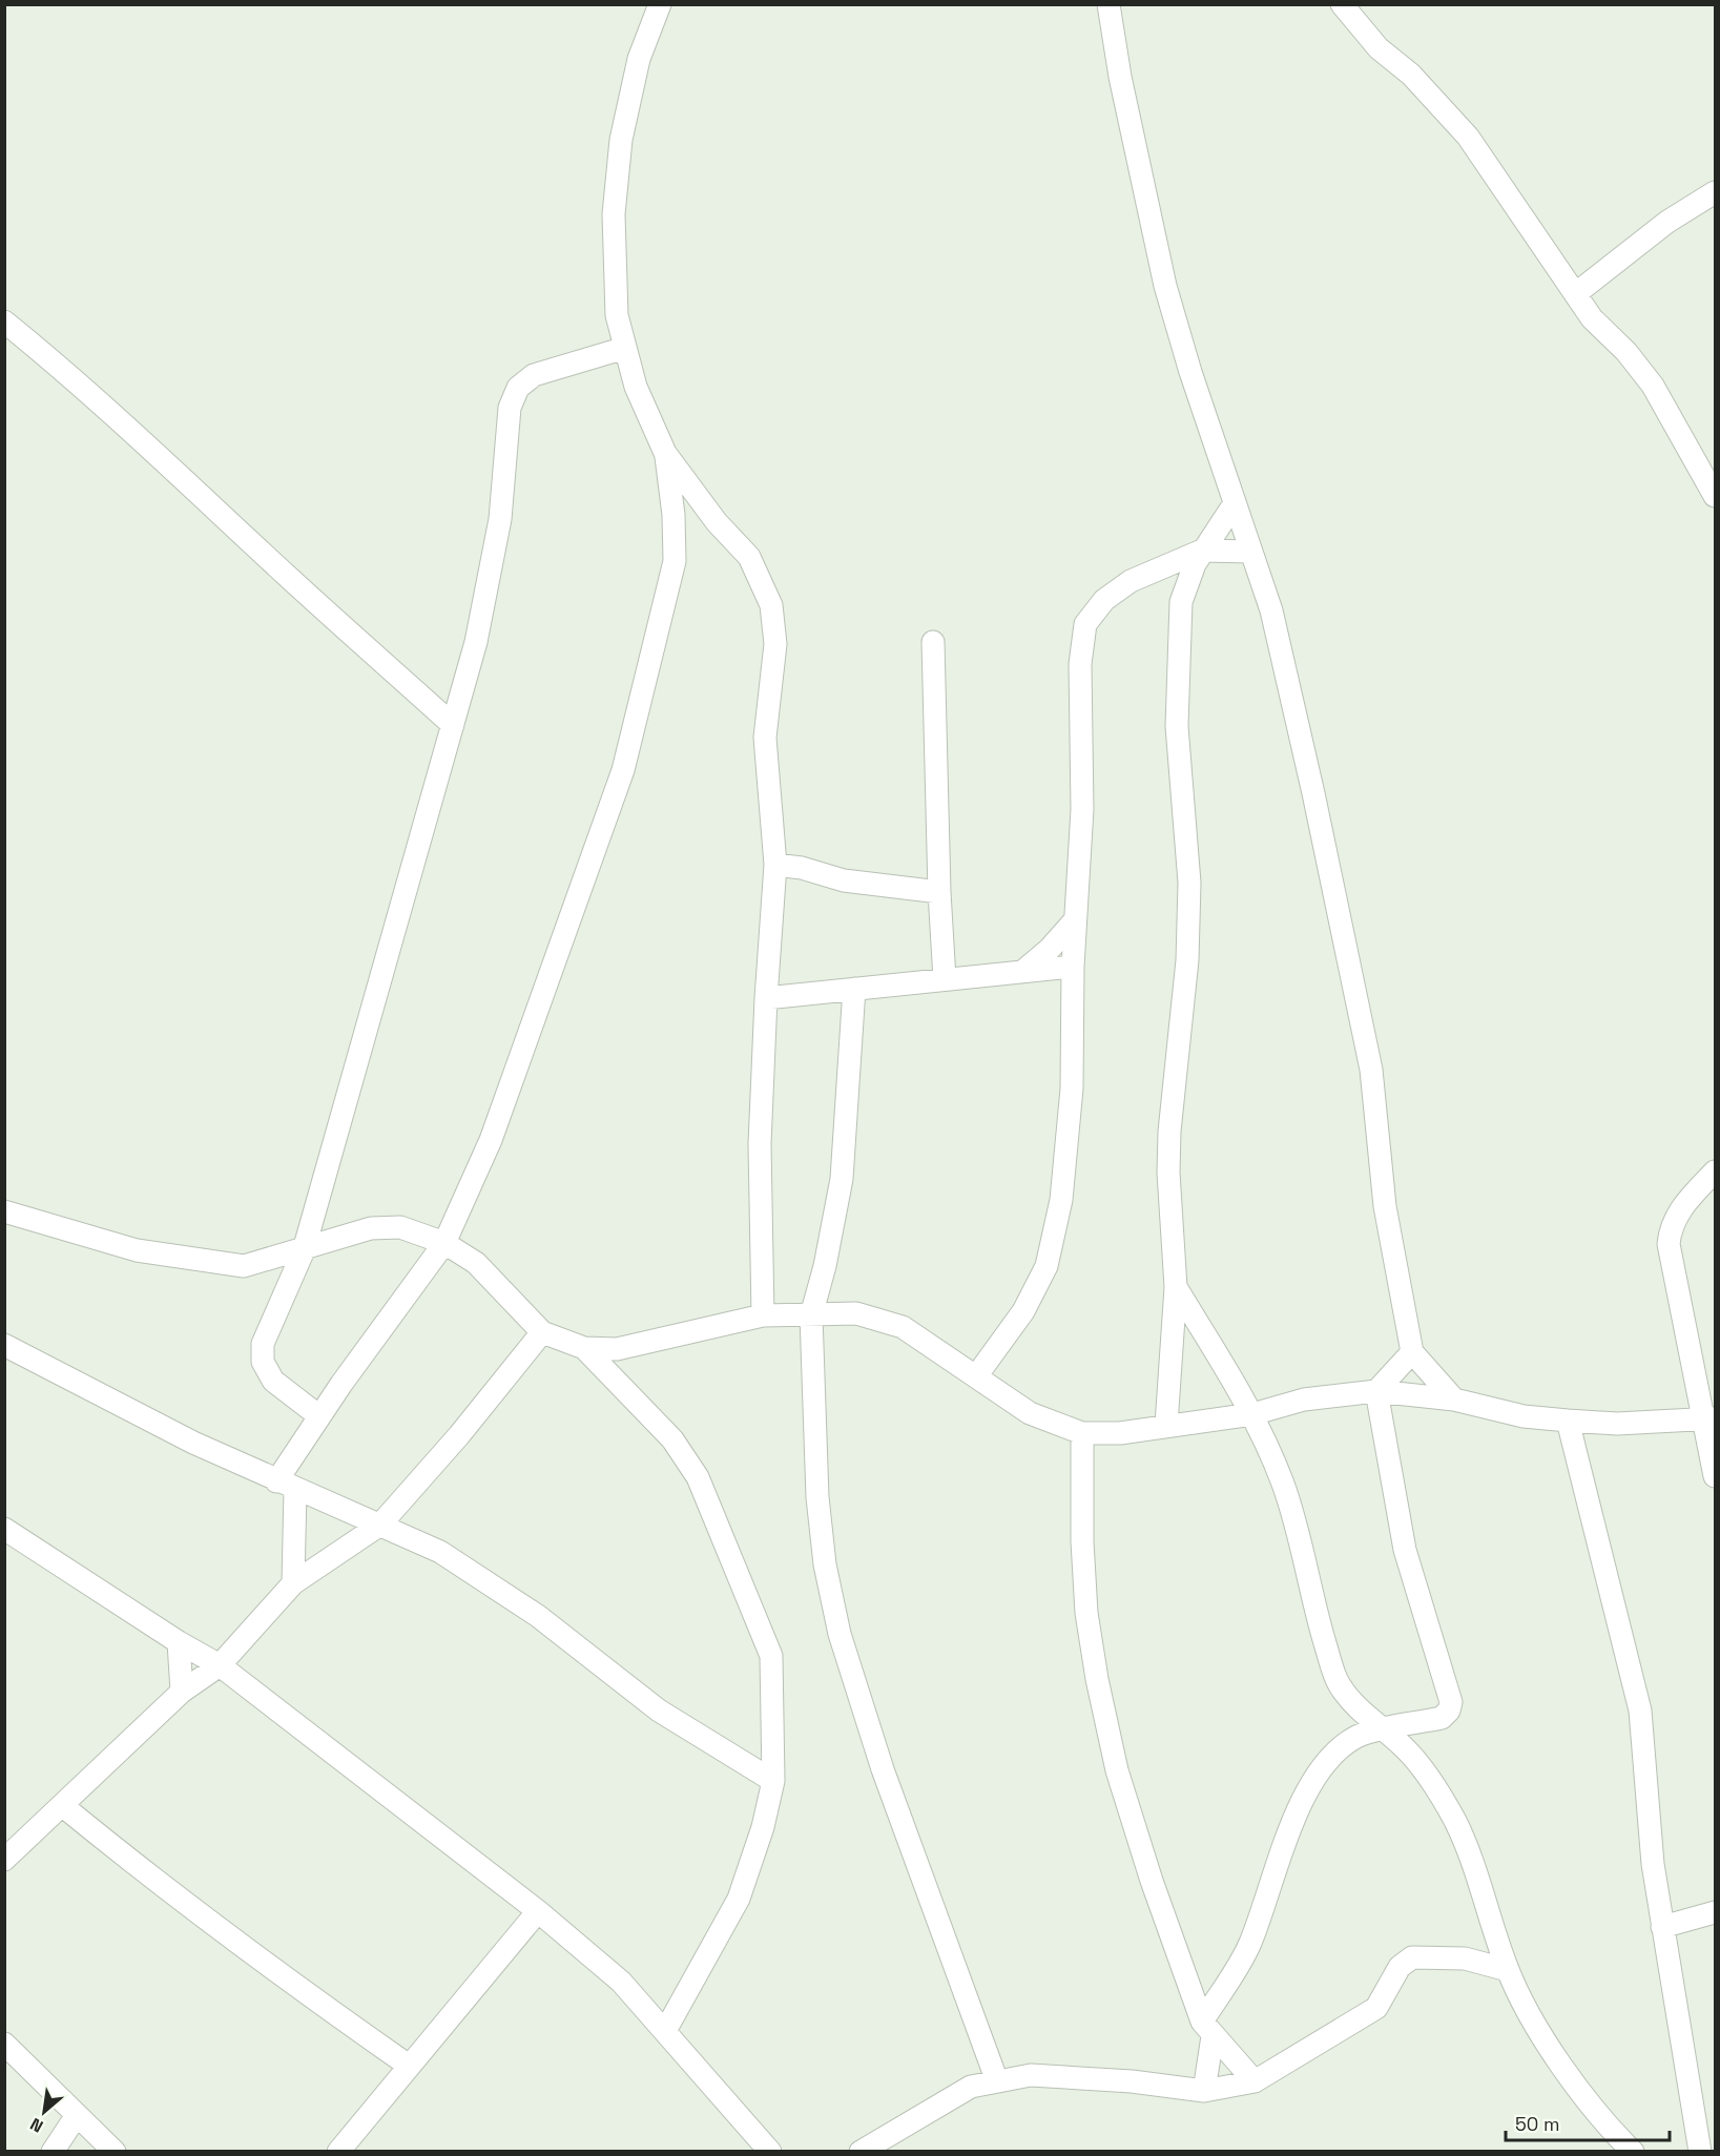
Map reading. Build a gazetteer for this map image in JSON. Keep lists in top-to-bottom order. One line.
{"scale_bar":"50 m","north":"bottom left"}
